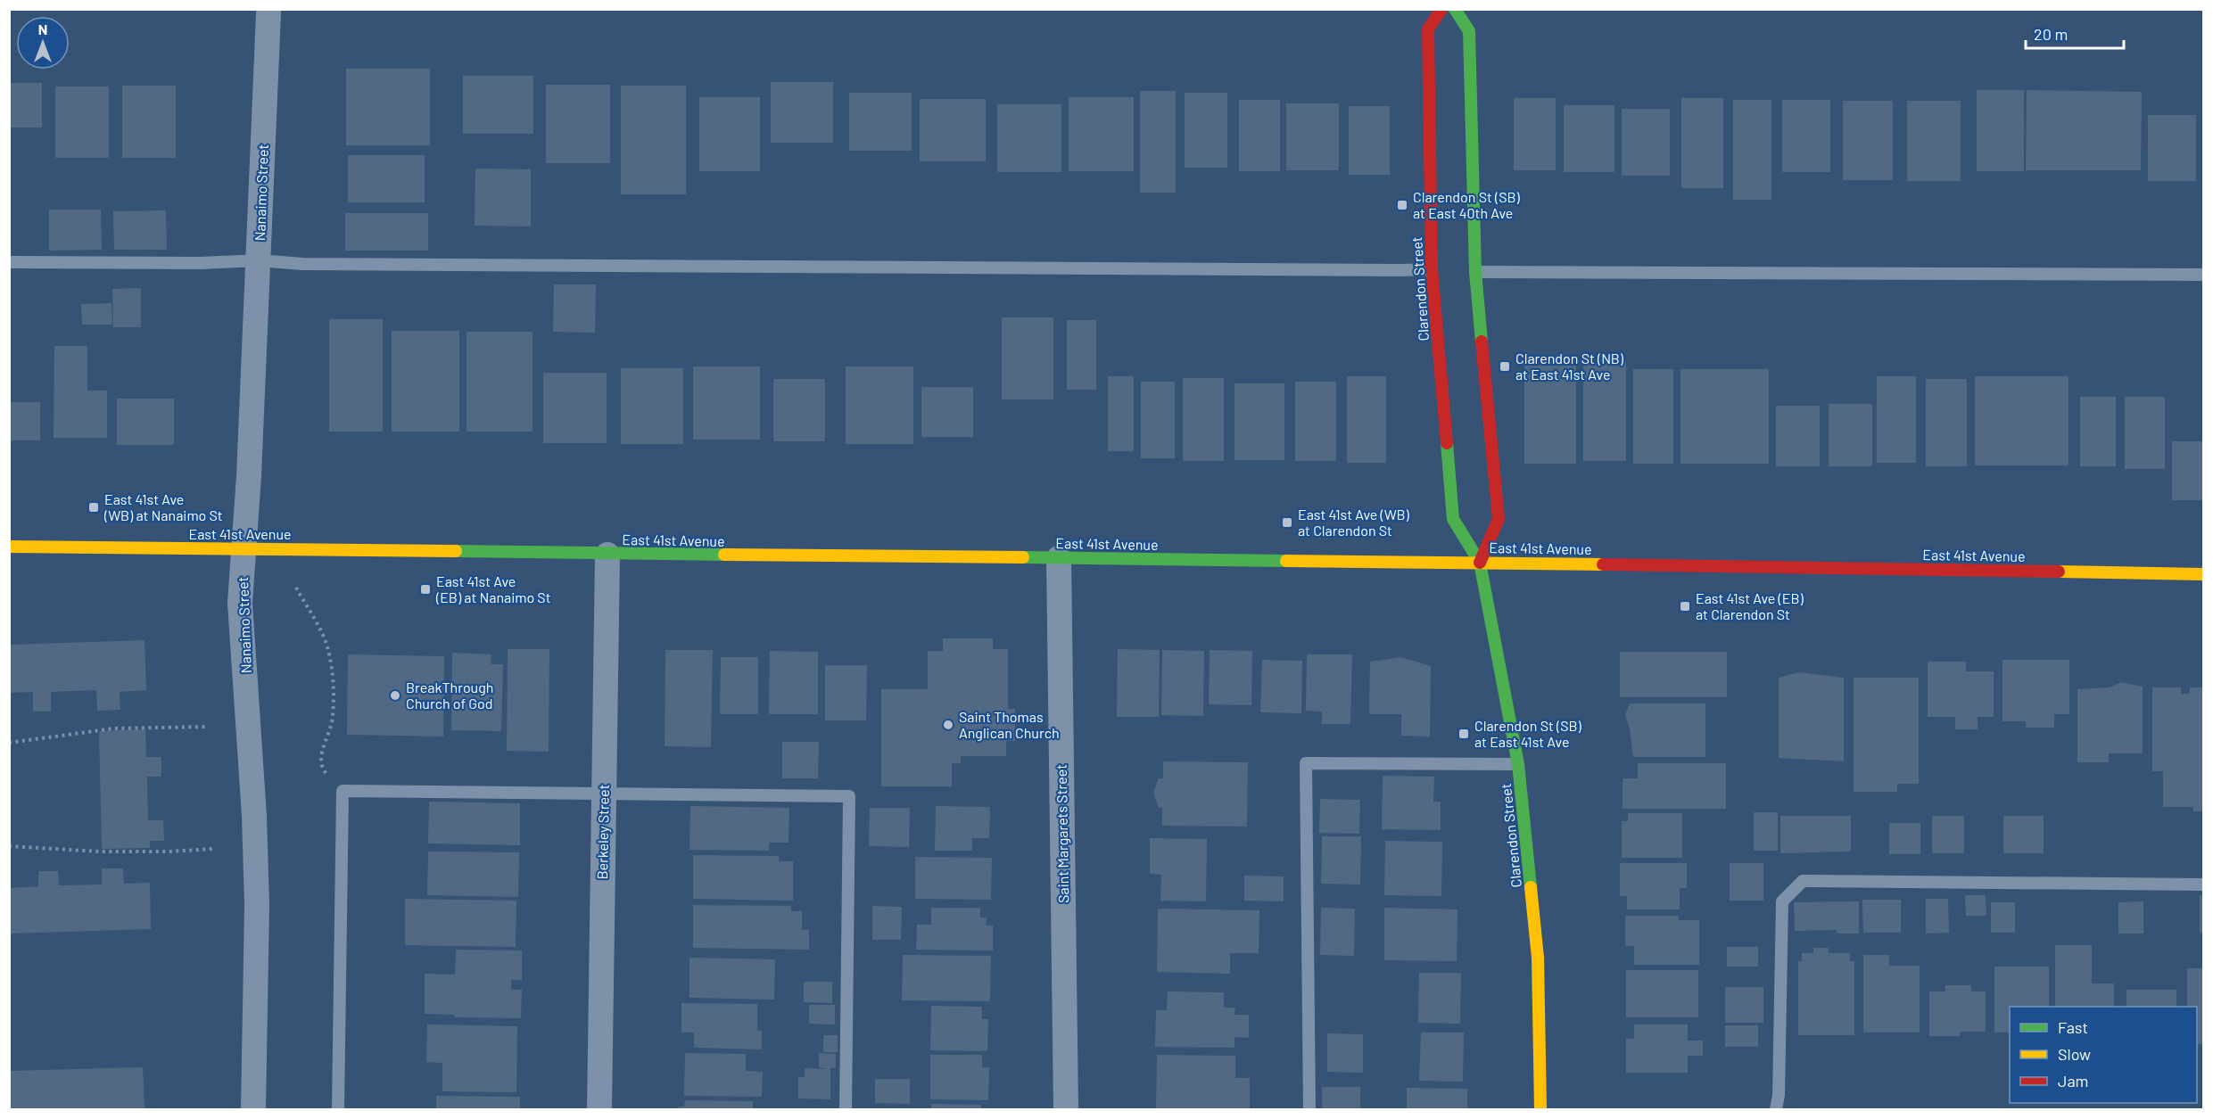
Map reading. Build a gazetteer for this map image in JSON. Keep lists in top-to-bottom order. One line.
{"streets":{"main road":["Clarendon Street","East 41st Avenue"],"street":["Nanaimo Street","Berkeley Street","Saint Margarets Street"]},"crossings":[["Nanaimo Street","East 41st Avenue"],["Clarendon Street","East 41st Avenue"],["East 41st Avenue","Berkeley Street"],["East 41st Avenue","Saint Margarets Street"]],"places":{"transit":["Clarendon St (SB) at East 40th Ave","Clarendon St (NB) at East 41st Ave","East 41st Ave (WB) at Nanaimo St","East 41st Ave (WB) at Clarendon St","East 41st Ave (EB) at Nanaimo St","East 41st Ave (EB) at Clarendon St","Clarendon St (SB) at East 41st Ave"],"other":["BreakThrough Church of God","Saint Thomas Anglican Church"]},"legend":["Fast","Slow","Jam"],"scale_bar":"20 m","north":"top"}
